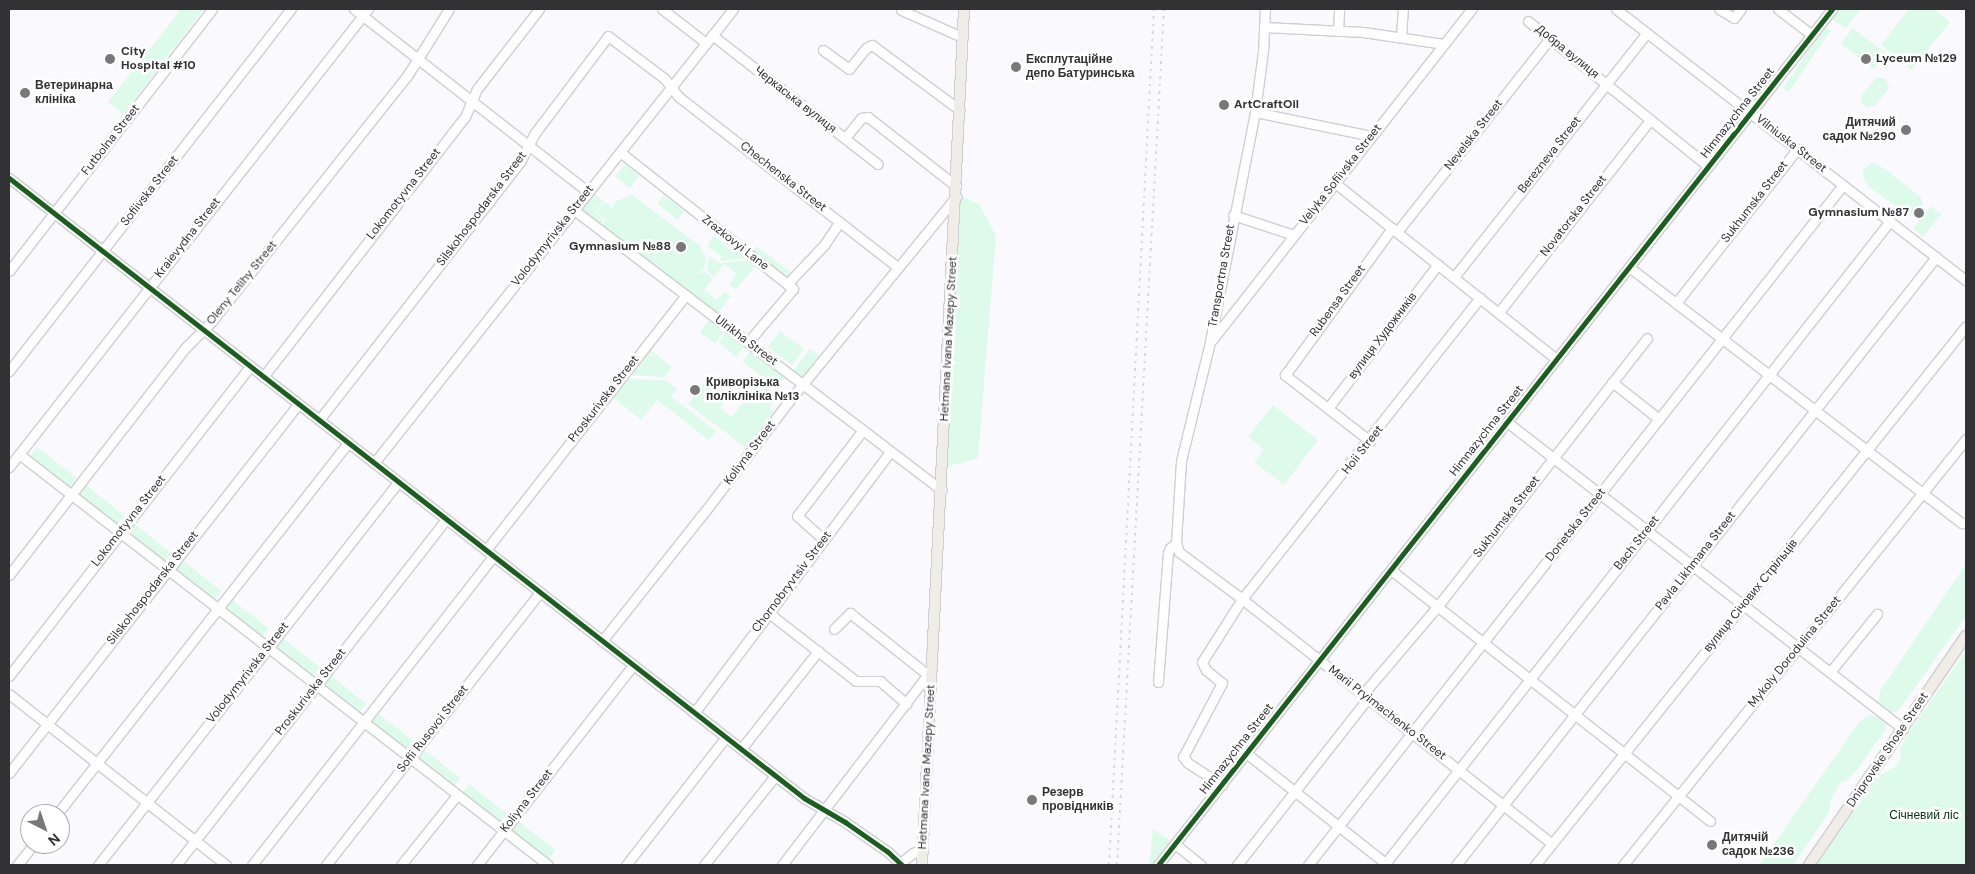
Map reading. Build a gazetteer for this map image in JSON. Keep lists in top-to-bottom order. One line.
{"streets":{"main road":["Hetmana Ivana Mazepy Street","Dniprovske Shose Street"],"street":["Добра вулиця","Черкаська вулиця","Himnazychna Street","Nevelska Street","Futbolna Street","Vilniuska Street","Berezneva Street","Velyka Sofiivska Street","Chechenska Street","Sofiivska Street","Lokomotyvna Street","Sukhumska Street","Silskohospodarska Street","Novatorska Street","Volodymyrivska Street","Kraievydna Street","Zrazkovyi Lane","Transportna Street","Oleny Telihy Street","Rubensa Street","вулиця Художників","Ulrikha Street","Proskurivska Street","Hoii Street","Koliyna Street","Donetska Street","Bach Street","Pavla Likhmana Street","Chornobryvtsiv Street","вулиця Січових Стрільців","Mykoly Dorodulina Street","Marii Pryimachenko Street","Sofii Rusovoi Street"]},"crossings":[["Добра вулиця","Nevelska Street"],["Добра вулиця","Berezneva Street"],["Черкаська вулиця","Volodymyrivska Street"],["Himnazychna Street","Vilniuska Street"],["Himnazychna Street","Marii Pryimachenko Street"],["Nevelska Street","Rubensa Street"],["Vilniuska Street","Berezneva Street"],["Vilniuska Street","Sukhumska Street"],["Vilniuska Street","Donetska Street"],["Vilniuska Street","Bach Street"],["Vilniuska Street","Pavla Likhmana Street"],["Velyka Sofiivska Street","Transportna Street"],["Chechenska Street","Silskohospodarska Street"],["Chechenska Street","Volodymyrivska Street"],["Chechenska Street","Koliyna Street"],["Sukhumska Street","Marii Pryimachenko Street"],["Silskohospodarska Street","Volodymyrivska Street"],["Volodymyrivska Street","Zrazkovyi Lane"],["Volodymyrivska Street","Ulrikha Street"],["Rubensa Street","вулиця Художників"],["Hetmana Ivana Mazepy Street","Ulrikha Street"],["Hetmana Ivana Mazepy Street","Koliyna Street"],["Ulrikha Street","Proskurivska Street"],["Ulrikha Street","Koliyna Street"],["Ulrikha Street","Chornobryvtsiv Street"],["Hoii Street","Marii Pryimachenko Street"],["Donetska Street","Marii Pryimachenko Street"],["Bach Street","Marii Pryimachenko Street"],["Pavla Likhmana Street","Marii Pryimachenko Street"],["вулиця Січових Стрільців","Marii Pryimachenko Street"]],"parks":["Січневий ліс"],"places":["City Hospital #10","Lyceum №129","Експлутаційне депо Батуринська","Ветеринарна клініка","ArtCraftOil","Дитячий садок №290","Gymnasium №87","Gymnasium №88","Криворізька поліклініка №13","Резерв провідників","Дитячій садок №236"],"north":"bottom right"}
